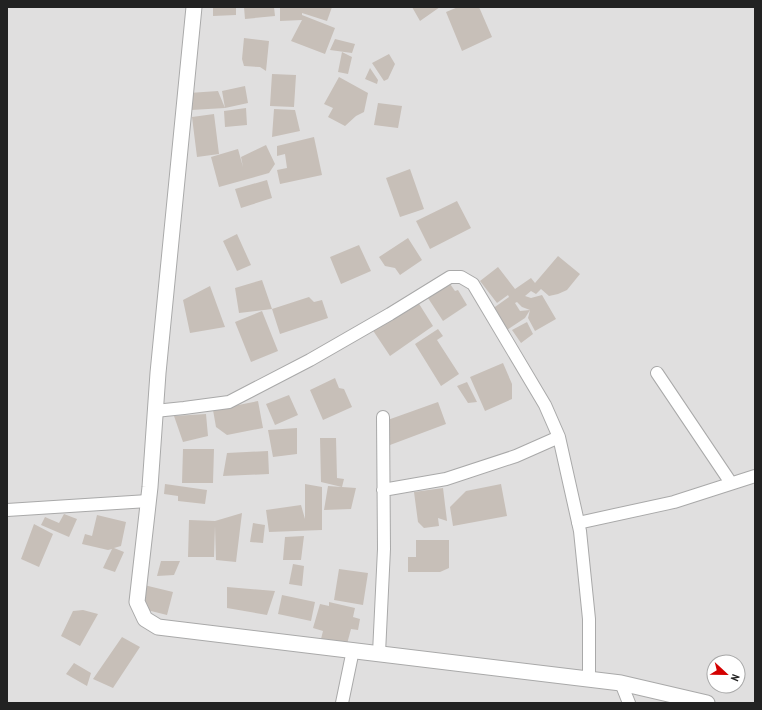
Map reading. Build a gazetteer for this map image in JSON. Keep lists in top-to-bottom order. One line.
{"north":"right"}
